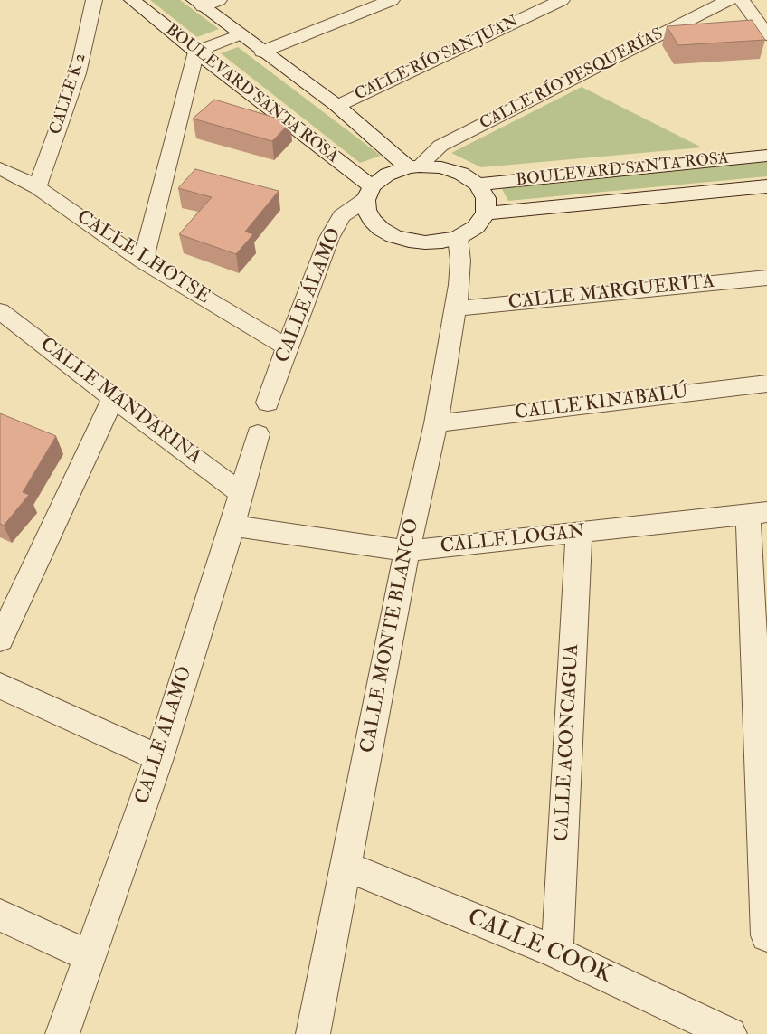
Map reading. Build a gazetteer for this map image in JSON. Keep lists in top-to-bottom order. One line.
{"streets":{"street":["CALLE RÍO SAN JUAN","CALLE RÍO PESQUERÍAS","CALLE K 2","BOULEVARD SANTA ROSA","CALLE LHOTSE","CALLE MARGUERITA","CALLE ÁLAMO","CALLE MANDARINA","CALLE KINABALÚ","CALLE LOGAN","CALLE MONTE BLANCO","CALLE ACONCAGUA","CALLE COOK"]},"crossings":[["CALLE RÍO PESQUERÍAS","BOULEVARD SANTA ROSA"],["CALLE RÍO PESQUERÍAS","CALLE ÁLAMO"],["CALLE RÍO PESQUERÍAS","CALLE MONTE BLANCO"],["CALLE K 2","CALLE LHOTSE"],["BOULEVARD SANTA ROSA","CALLE ÁLAMO"],["BOULEVARD SANTA ROSA","CALLE MONTE BLANCO"],["CALLE LHOTSE","CALLE ÁLAMO"],["CALLE MARGUERITA","CALLE MONTE BLANCO"],["CALLE ÁLAMO","CALLE MANDARINA"],["CALLE ÁLAMO","CALLE LOGAN"],["CALLE ÁLAMO","CALLE MONTE BLANCO"],["CALLE KINABALÚ","CALLE MONTE BLANCO"],["CALLE LOGAN","CALLE MONTE BLANCO"],["CALLE LOGAN","CALLE ACONCAGUA"],["CALLE MONTE BLANCO","CALLE COOK"],["CALLE ACONCAGUA","CALLE COOK"]]}
